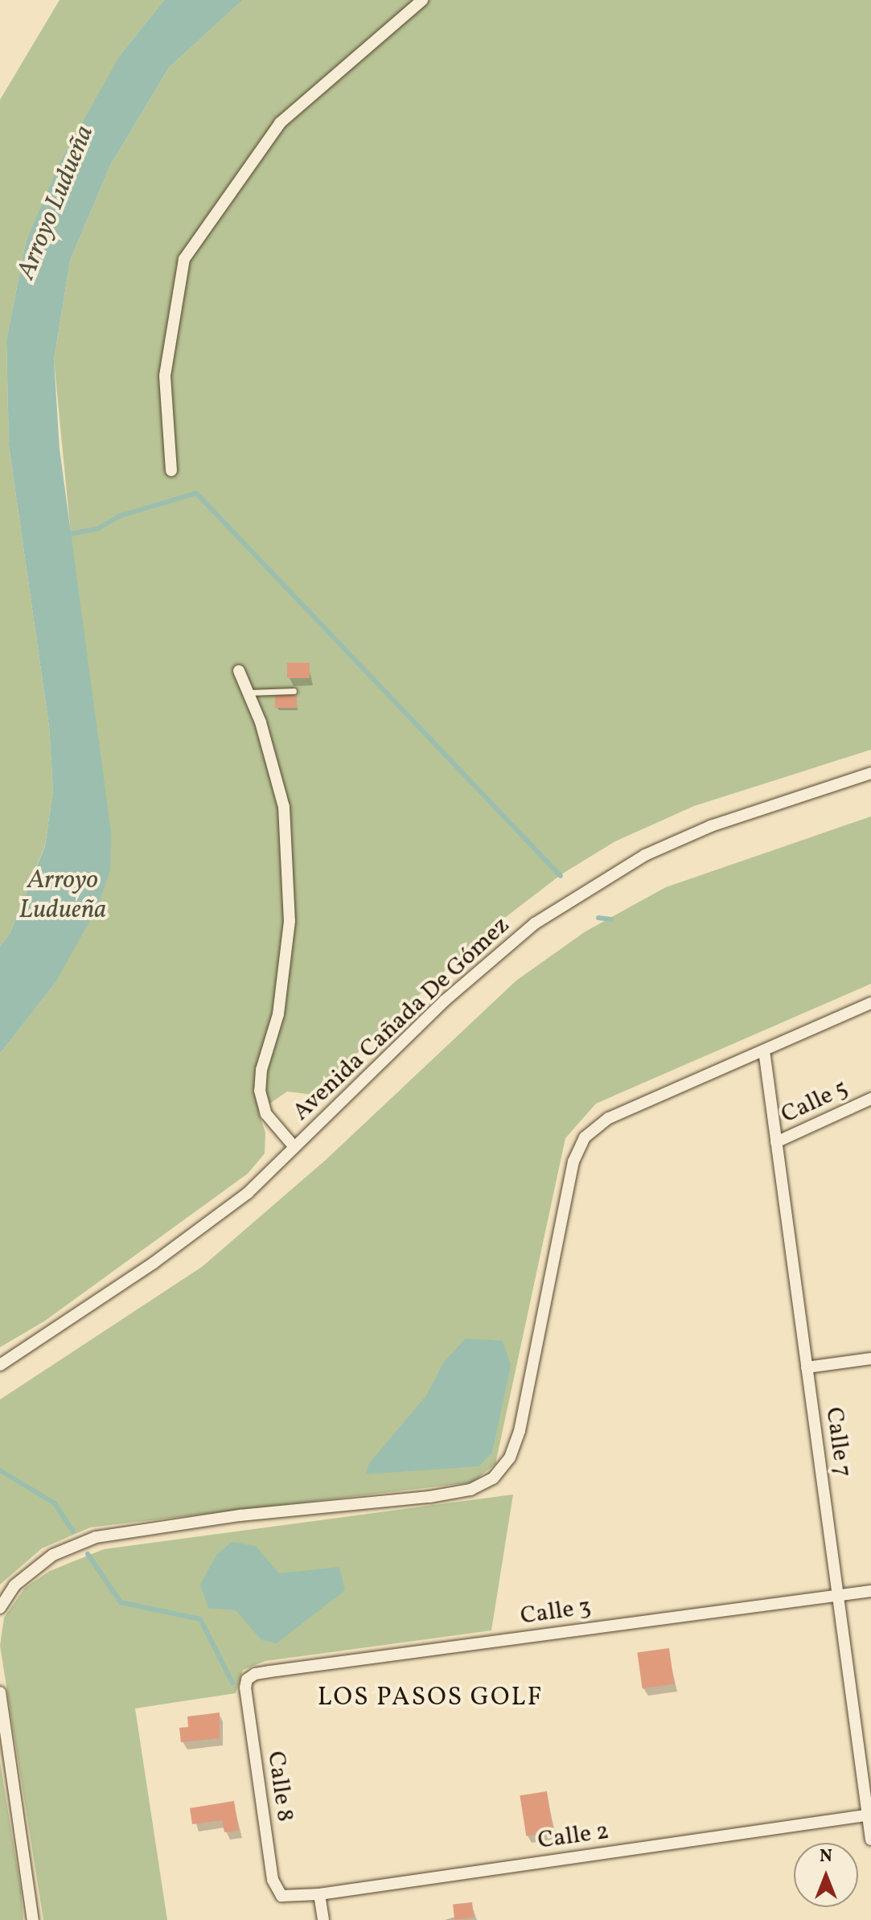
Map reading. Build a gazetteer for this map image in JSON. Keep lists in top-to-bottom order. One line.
{"streets":{"street":["Avenida Cañada De Gómez","Calle 5","Calle 7","Calle 3","Calle 8","Calle 2"]},"crossings":[["Calle 5","Calle 7"],["Calle 7","Calle 3"],["Calle 7","Calle 2"],["Calle 3","Calle 8"],["Calle 8","Calle 2"]],"districts":["LOS PASOS GOLF"],"water":["Arroyo Ludueña"],"north":"top"}
